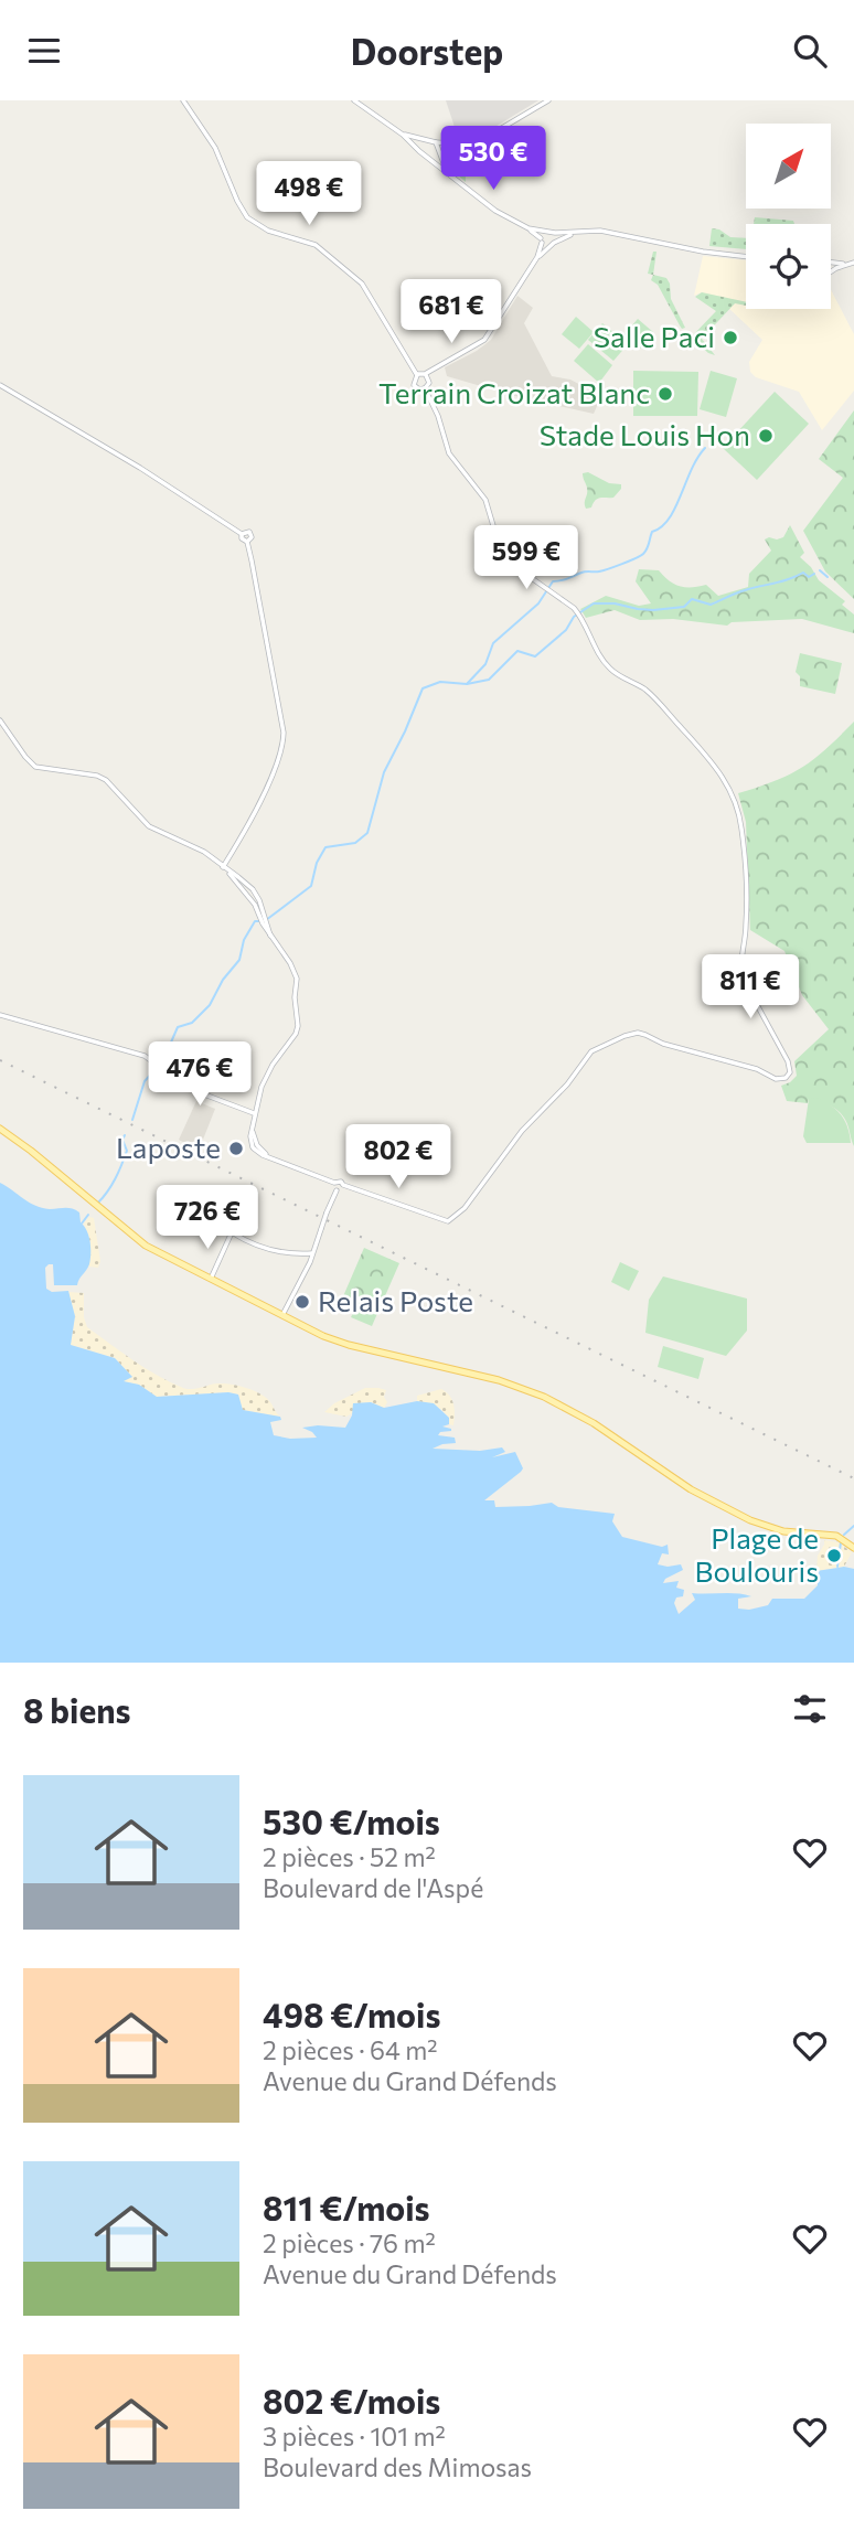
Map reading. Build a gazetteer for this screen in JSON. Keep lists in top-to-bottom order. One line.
{"places":["Salle Paci","Terrain Croizat Blanc","Stade Louis Hon","Laposte","Relais Poste","Plage de Boulouris"],"north":"top right","page":{"header":"Doorstep","price":["530 €","498 €","681 €","599 €","811 €","476 €","802 €","726 €"],"heading":"8 biens","list":[{"name":"530 €/mois","note":"2 pièces · 52 m² · Boulevard de l'Aspé"},{"name":"498 €/mois","note":"2 pièces · 64 m² · Avenue du Grand Défends"},{"name":"811 €/mois","note":"2 pièces · 76 m² · Avenue du Grand Défends"},{"name":"802 €/mois","note":"3 pièces · 101 m² · Boulevard des Mimosas"}]}}
